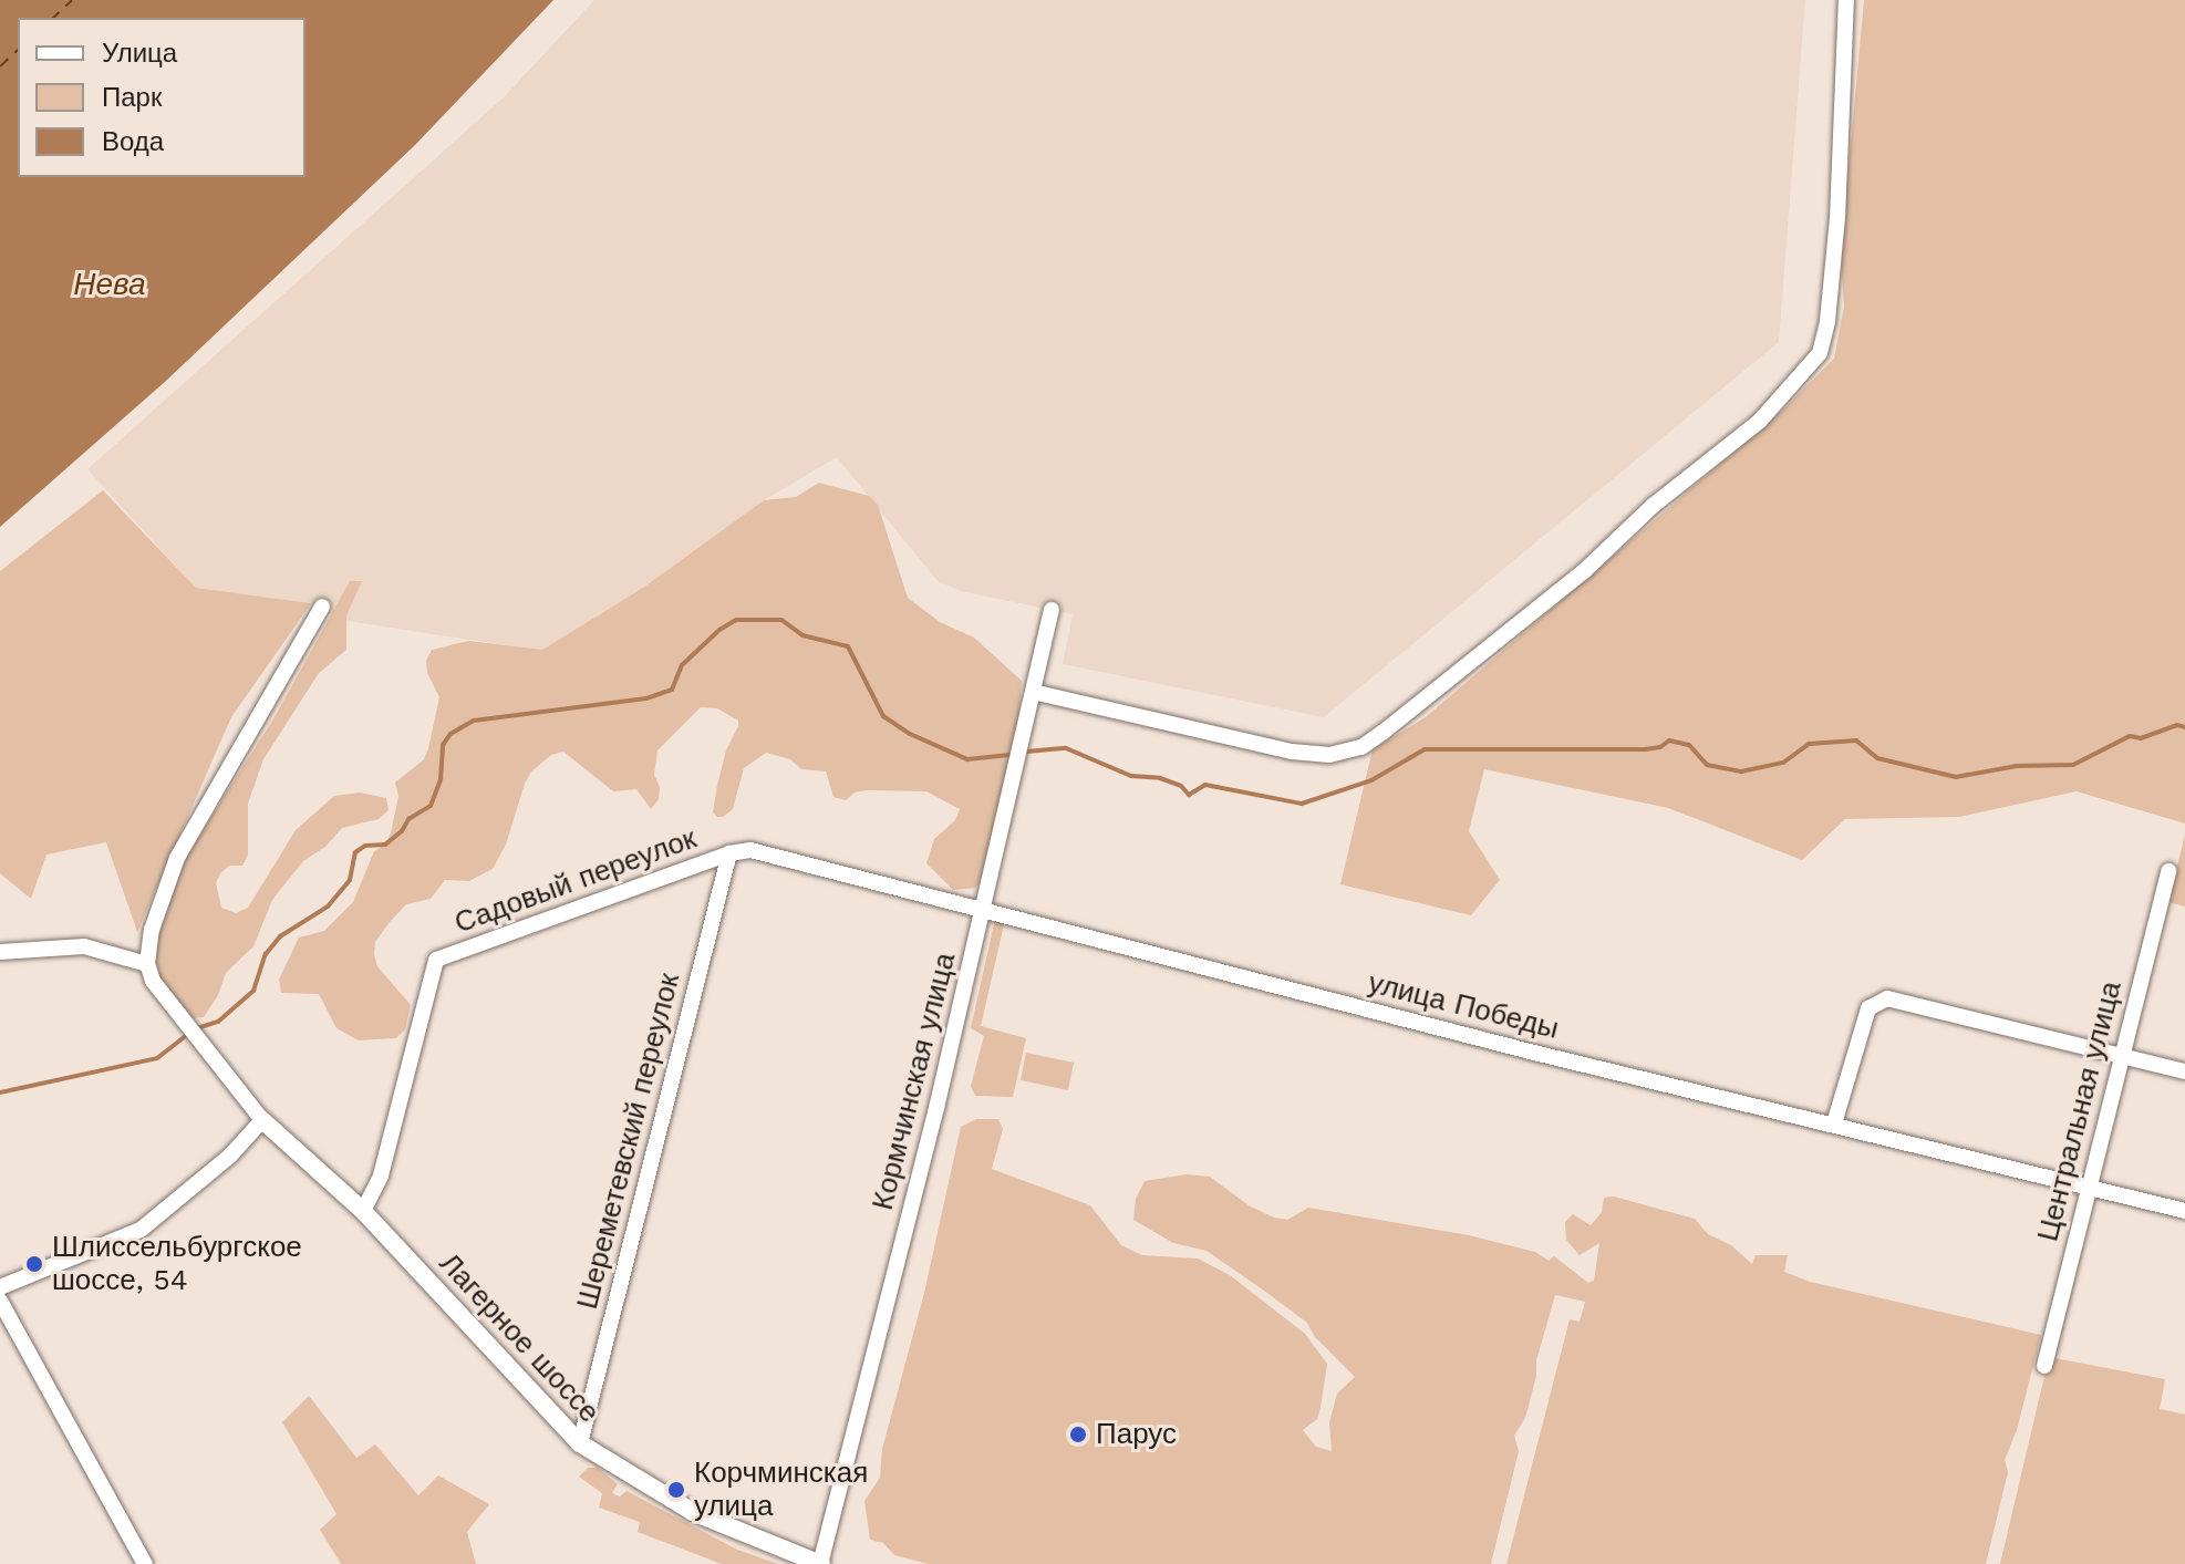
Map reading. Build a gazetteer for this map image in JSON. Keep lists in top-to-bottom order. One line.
{"streets":{"street":["Садовый переулок","улица Победы","Кормчинская улица","Центральная улица","Шереметевский переулок","Лагерное шоссе"]},"crossings":[["Садовый переулок","улица Победы"],["Садовый переулок","Шереметевский переулок"],["Садовый переулок","Лагерное шоссе"],["улица Победы","Кормчинская улица"],["улица Победы","Центральная улица"],["улица Победы","Шереметевский переулок"],["Кормчинская улица","Лагерное шоссе"],["Шереметевский переулок","Лагерное шоссе"]],"water":["Нева"],"places":["Шлиссельбургское шоссе, 54","Парус","Корчминская улица"],"legend":["Улица","Парк","Вода"]}
